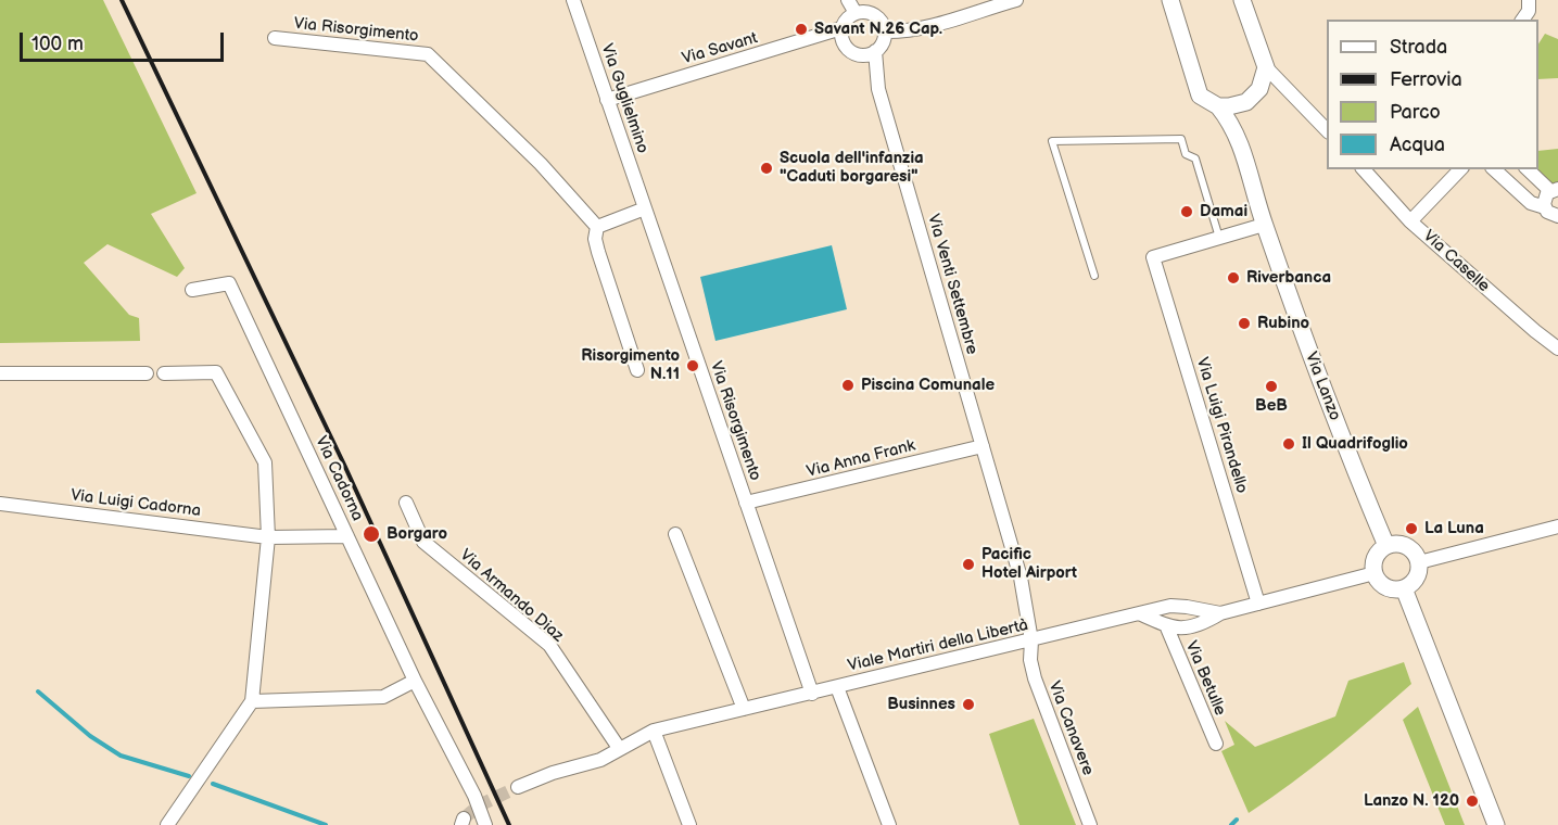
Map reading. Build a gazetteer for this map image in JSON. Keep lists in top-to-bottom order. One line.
{"streets":{"street":["Via Risorgimento","Via Savant","Via Guglielmino","Via Caselle","Via Venti Settembre","Via Lanzo","Via Luigi Pirandello","Via Anna Frank","Via Cadorna","Via Luigi Cadorna","Via Armando Diaz","Viale Martiri della Libertà","Via Betulle","Via Canavere"]},"crossings":[["Via Risorgimento","Via Guglielmino"],["Via Risorgimento","Via Anna Frank"],["Via Risorgimento","Viale Martiri della Libertà"],["Via Savant","Via Guglielmino"],["Via Savant","Via Venti Settembre"],["Via Venti Settembre","Via Anna Frank"],["Via Venti Settembre","Viale Martiri della Libertà"],["Via Venti Settembre","Via Canavere"],["Via Lanzo","Viale Martiri della Libertà"],["Via Luigi Pirandello","Viale Martiri della Libertà"],["Via Cadorna","Via Luigi Cadorna"],["Via Armando Diaz","Viale Martiri della Libertà"],["Viale Martiri della Libertà","Via Betulle"],["Viale Martiri della Libertà","Via Canavere"]],"places":["Savant N.26 Cap.","Scuola dell'infanzia \"Caduti borgaresi\"","Damai","Riverbanca","Rubino","Risorgimento N.11","Piscina Comunale","BeB","Il Quadrifoglio","La Luna","Borgaro","Pacific Hotel Airport","Businnes","Lanzo N. 120"],"legend":["Strada","Ferrovia","Parco","Acqua"],"scale_bar":"100 m"}
